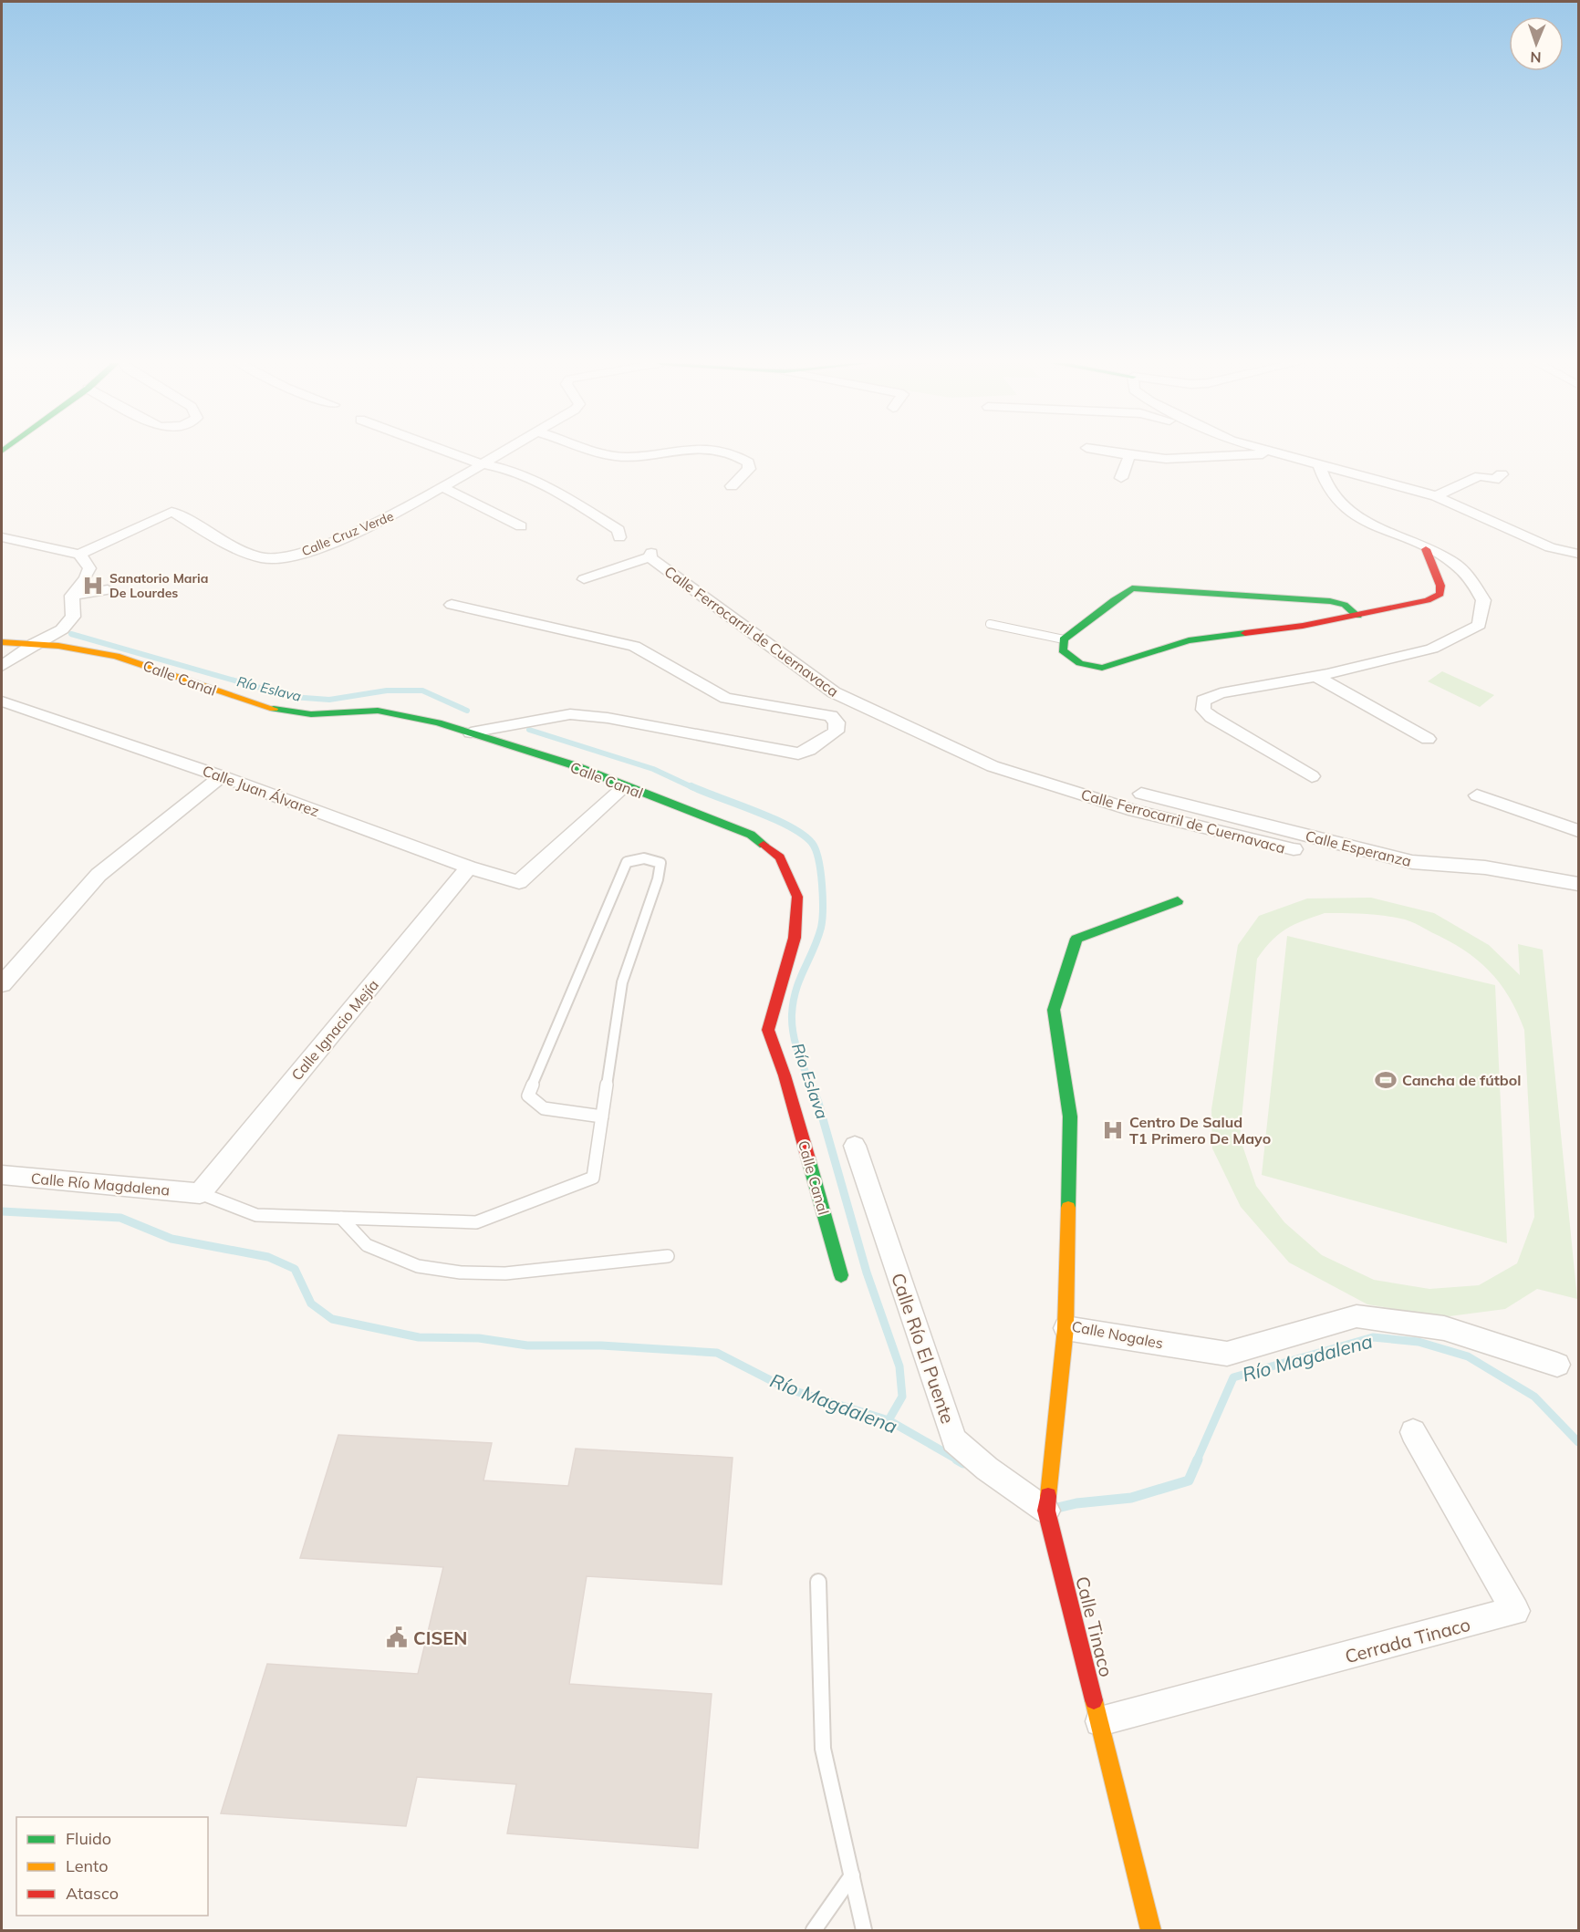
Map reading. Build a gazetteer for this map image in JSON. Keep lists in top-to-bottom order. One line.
{"streets":{"street":["Calle Cruz Verde","Calle Ferrocarril de Cuernavaca","Calle Canal","Calle Juan Álvarez","Calle Esperanza","Calle Ignacio Mejía","Calle Río Magdalena","Calle Nogales","Calle Río El Puente","Calle Tinaco","Cerrada Tinaco"]},"crossings":[["Calle Canal","Calle Juan Álvarez"],["Calle Juan Álvarez","Calle Ignacio Mejía"],["Calle Ignacio Mejía","Calle Río Magdalena"],["Calle Nogales","Calle Tinaco"],["Calle Río El Puente","Calle Tinaco"],["Calle Tinaco","Cerrada Tinaco"]],"water":["Río Eslava","Río Magdalena"],"places":{"hospital":["Sanatorio Maria De Lourdes","Centro De Salud T1 Primero De Mayo"],"sports":["Cancha de fútbol"],"public building":["CISEN"]},"legend":["Fluido","Lento","Atasco"],"north":"bottom"}
